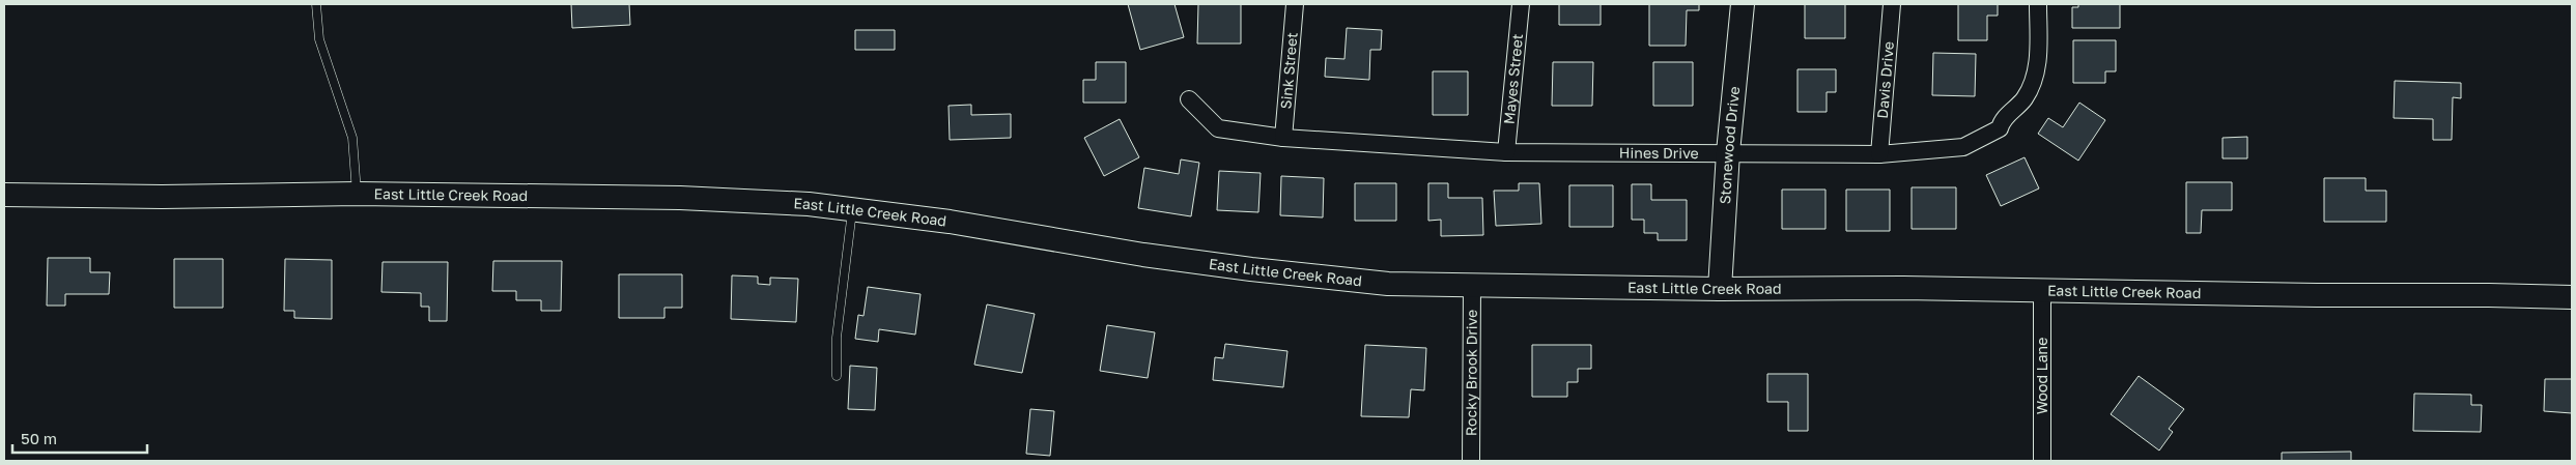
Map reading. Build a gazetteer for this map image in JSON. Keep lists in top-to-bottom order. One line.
{"streets":{"street":["Sink Street","Mayes Street","Davis Drive","Stonewood Drive","Hines Drive","East Little Creek Road","Rocky Brook Drive","Wood Lane"]},"crossings":[["Sink Street","Hines Drive"],["Mayes Street","Hines Drive"],["Davis Drive","Hines Drive"],["Stonewood Drive","Hines Drive"],["Stonewood Drive","East Little Creek Road"],["East Little Creek Road","Rocky Brook Drive"],["East Little Creek Road","Wood Lane"]],"scale_bar":"50 m"}
